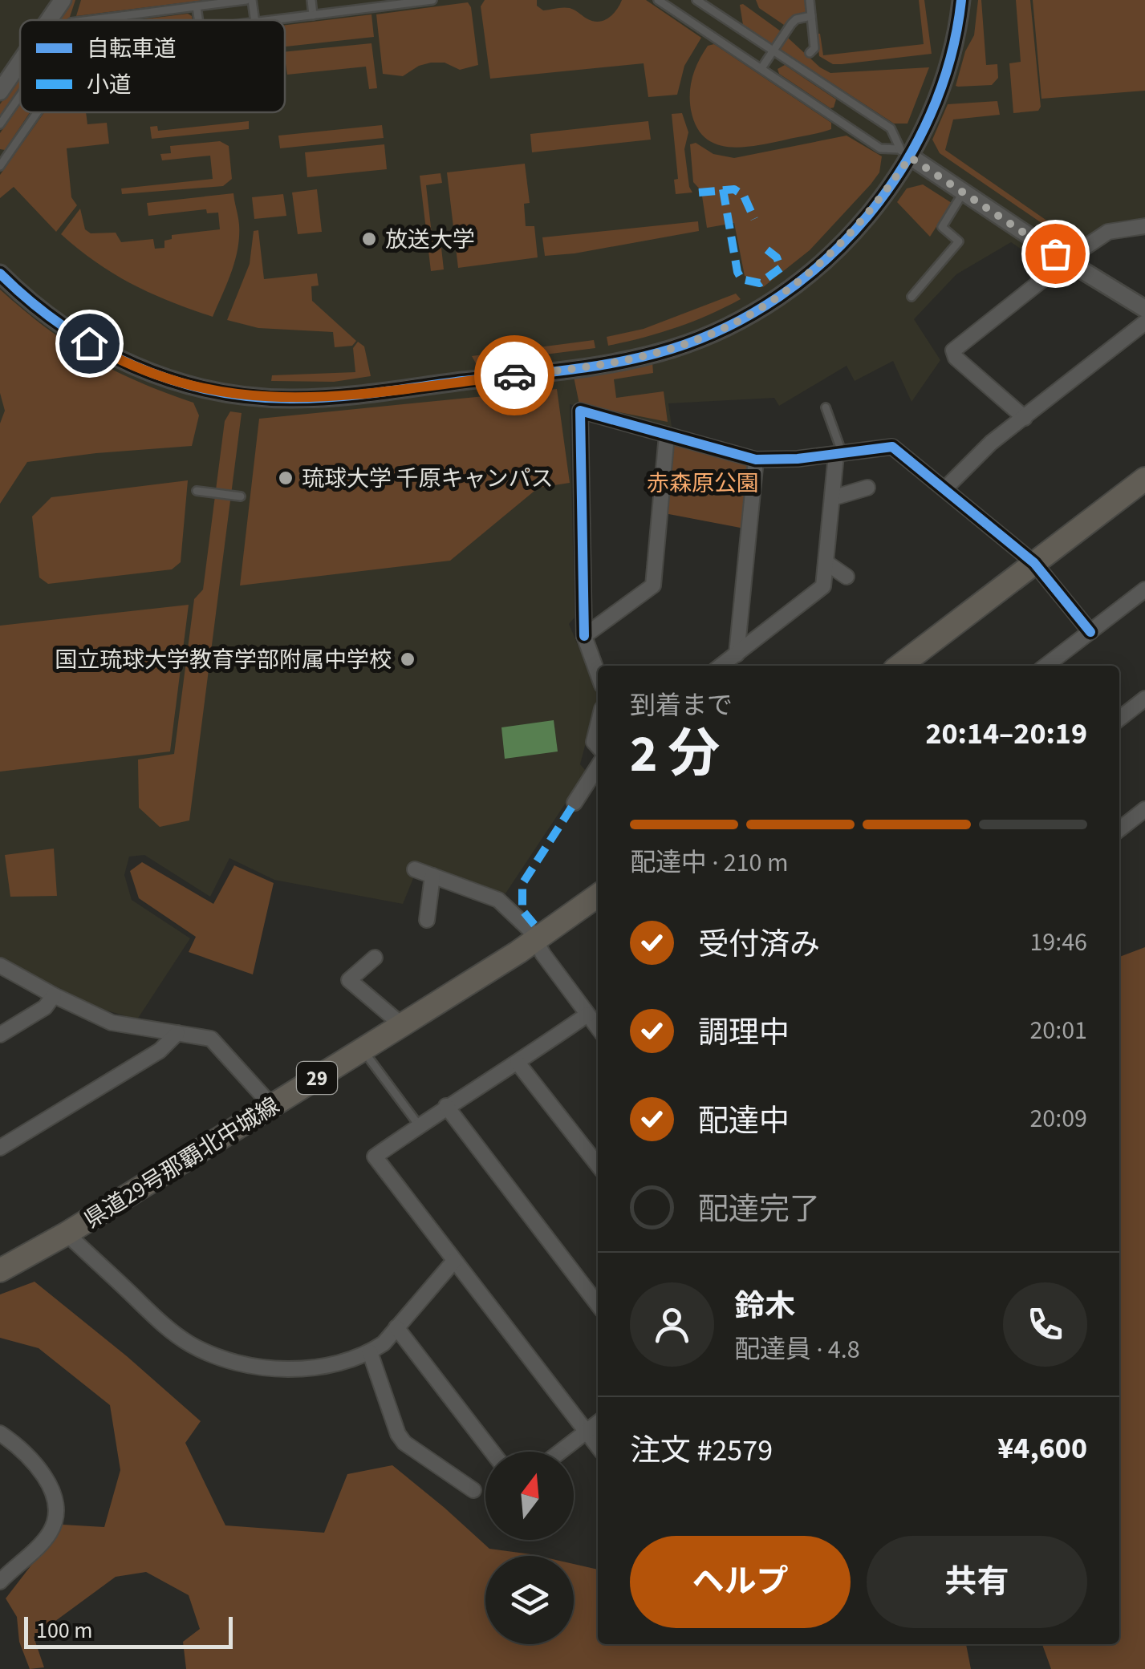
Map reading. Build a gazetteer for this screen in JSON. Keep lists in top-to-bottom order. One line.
{"streets":{"main road":["29","県道29号那覇北中城線"]},"parks":["赤森原公園"],"places":["放送大学","琉球大学 千原キャンパス","国立琉球大学教育学部附属中学校"],"legend":["自転車道","小道"],"scale_bar":"100 m","north":"top","page":{"heading":["2 分","到着まで","20:14–20:19"],"panel":["鈴木","配達員 · 4.8","注文 #2579","¥4,600"],"bar":"配達中 · 210 m","list":[["受付済み","19:46"],["調理中","20:01"],["配達中","20:09"],"配達完了"],"buttons":["ヘルプ","共有"],"scale":"100 m"}}
